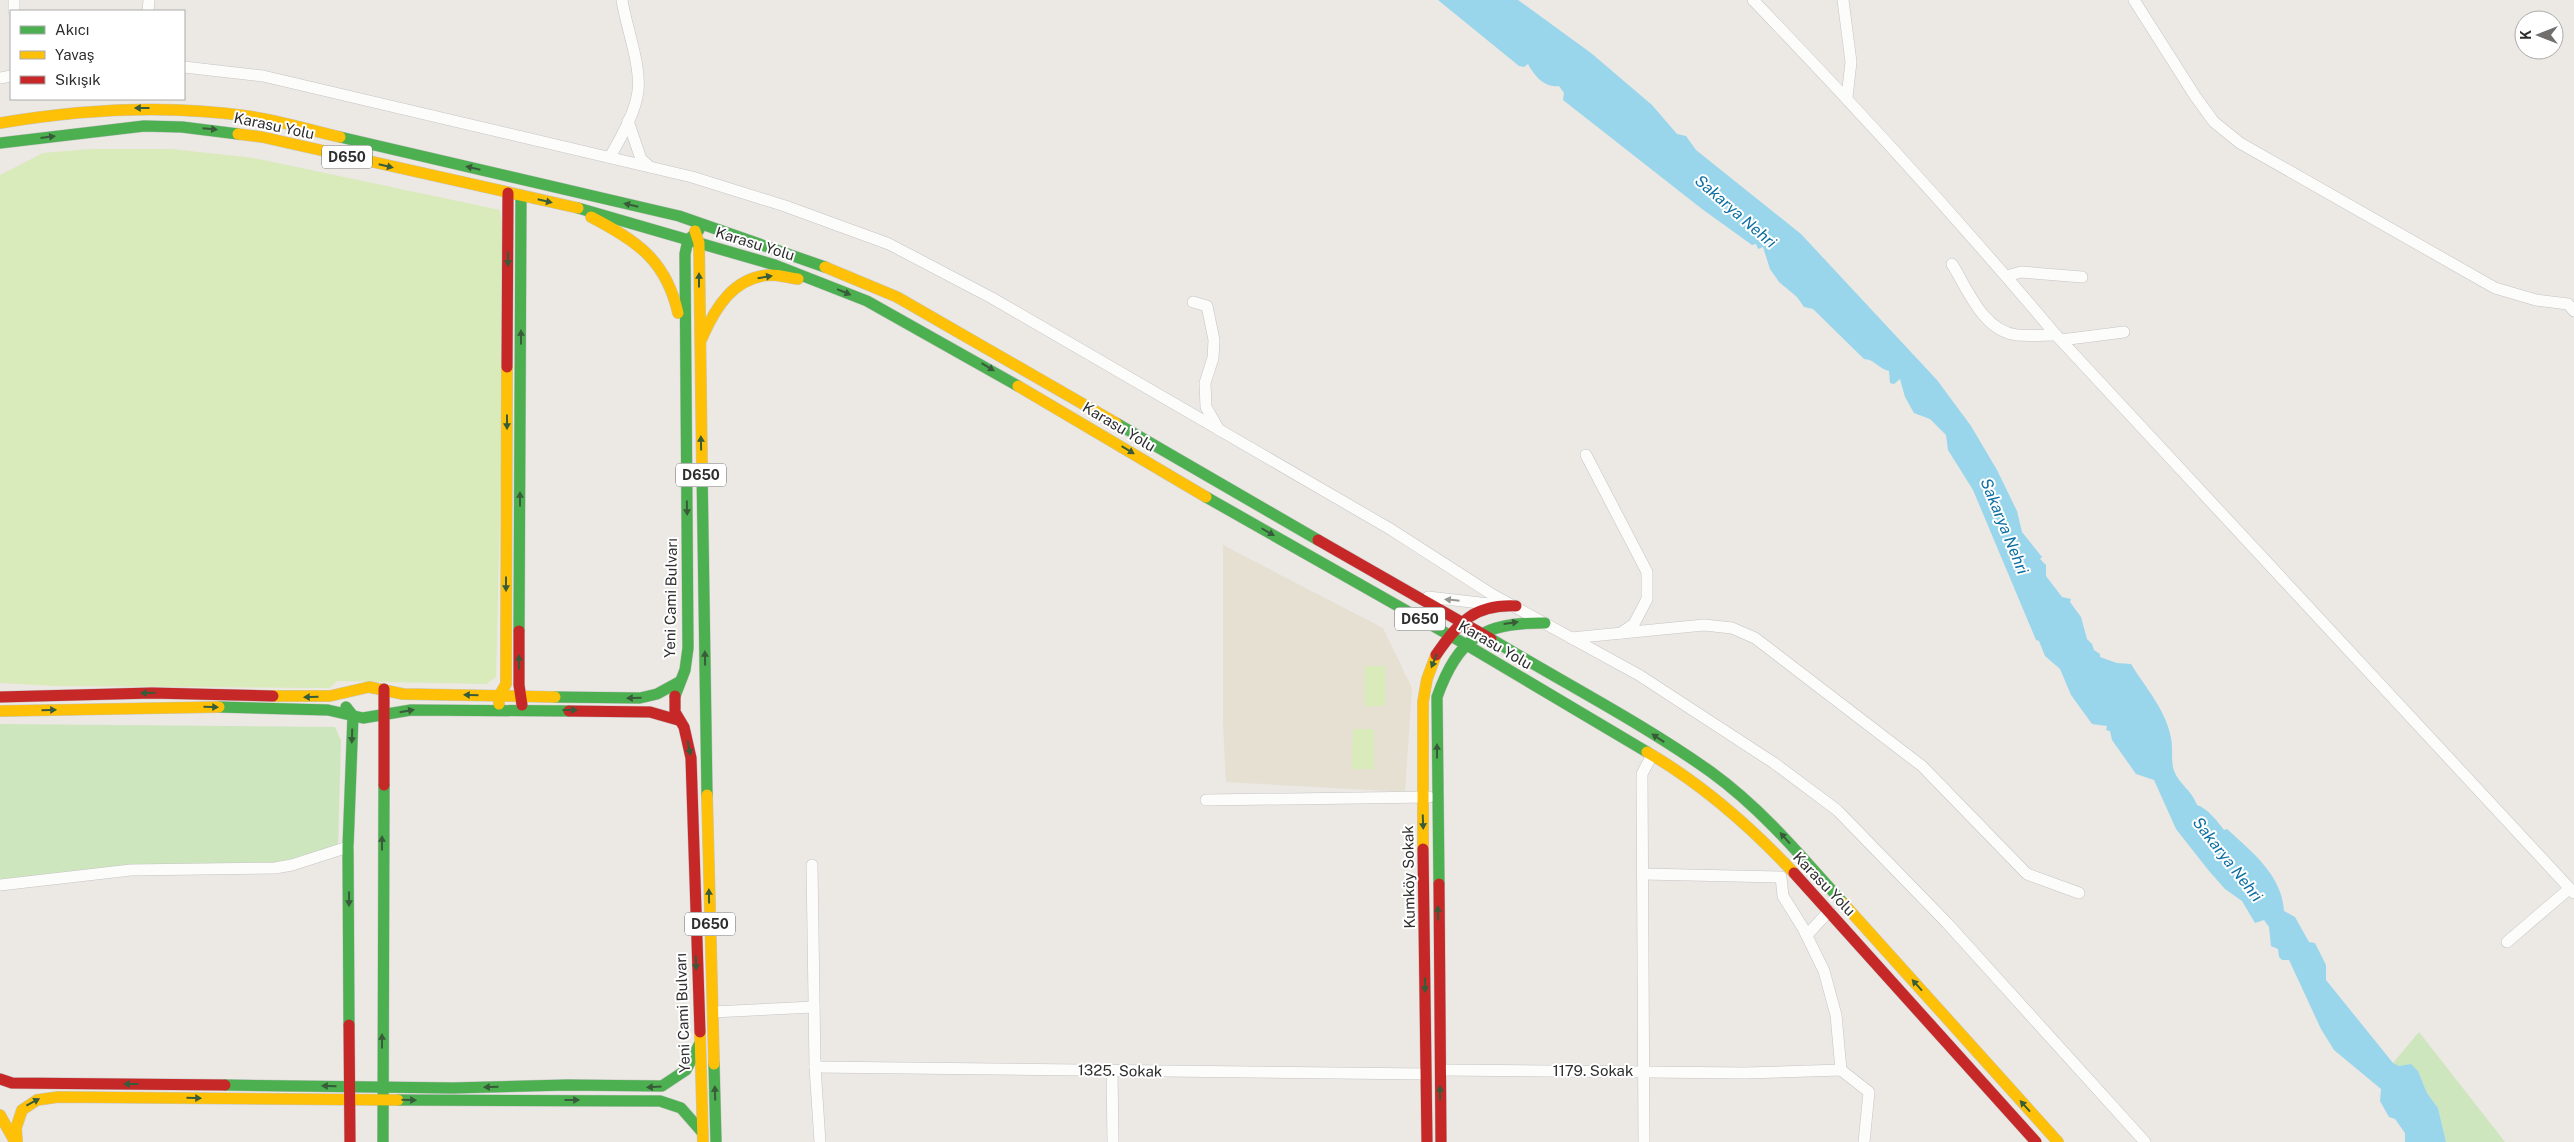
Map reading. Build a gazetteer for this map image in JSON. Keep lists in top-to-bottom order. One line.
{"streets":{"main road":["Karasu Yolu","D650","Yeni Cami Bulvarı","Kumköy Sokak"],"street":["1325. Sokak","1179. Sokak"]},"crossings":[["Karasu Yolu","D650"],["Karasu Yolu","Yeni Cami Bulvarı"],["Karasu Yolu","Kumköy Sokak"],["D650","Yeni Cami Bulvarı"],["Kumköy Sokak","1325. Sokak"],["Kumköy Sokak","1179. Sokak"]],"water":["Sakarya Nehri"],"legend":["Akıcı","Yavaş","Sıkışık"],"north":"left"}
